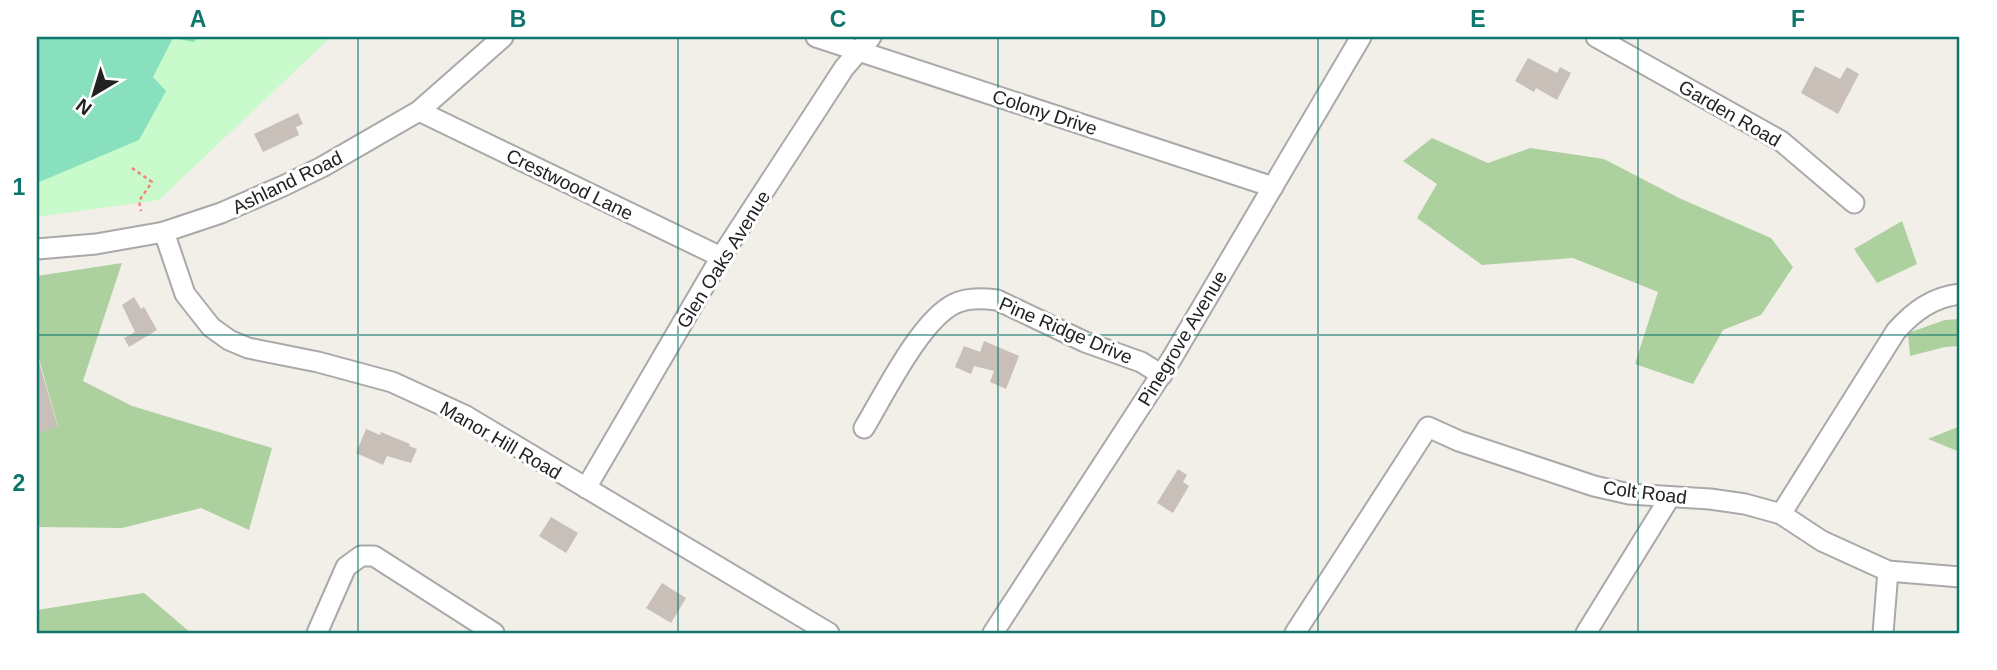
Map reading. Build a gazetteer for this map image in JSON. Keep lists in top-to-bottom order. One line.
{"streets":{"street":["Colony Drive","Garden Road","Ashland Road","Crestwood Lane","Glen Oaks Avenue","Pine Ridge Drive","Pinegrove Avenue","Manor Hill Road","Colt Road"]},"crossings":[["Colony Drive","Glen Oaks Avenue"],["Colony Drive","Pinegrove Avenue"],["Ashland Road","Crestwood Lane"],["Ashland Road","Manor Hill Road"],["Crestwood Lane","Glen Oaks Avenue"],["Glen Oaks Avenue","Manor Hill Road"],["Pine Ridge Drive","Pinegrove Avenue"]],"north":"bottom left","grid":{"columns":["A","B","C","D","E","F"],"rows":["1","2"]}}
